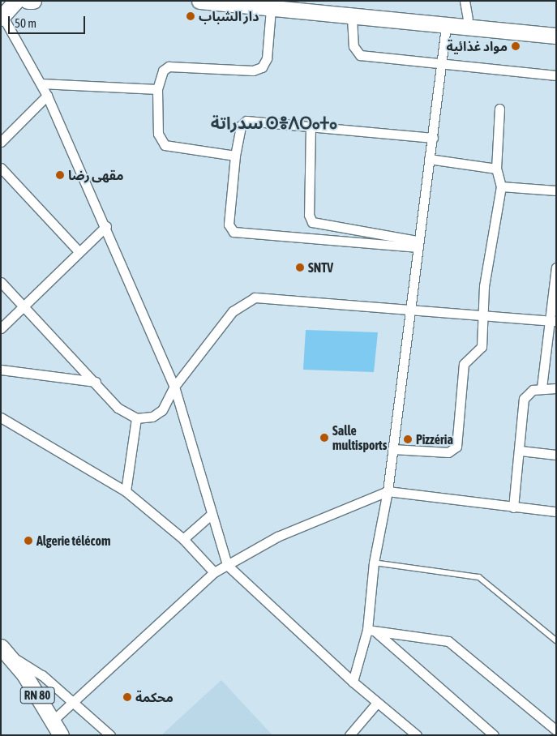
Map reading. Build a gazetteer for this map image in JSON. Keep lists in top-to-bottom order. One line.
{"streets":{"main road":["RN 80"]},"districts":["سدراتة ⵙⴻⴷⵔⴰⵜⴰ"],"places":["دار الشباب","مواد غذائية","مقهى رضا","SNTV","Salle multisports","Pizzéria","Algerie télécom","محكمة"],"scale_bar":"50 m"}
